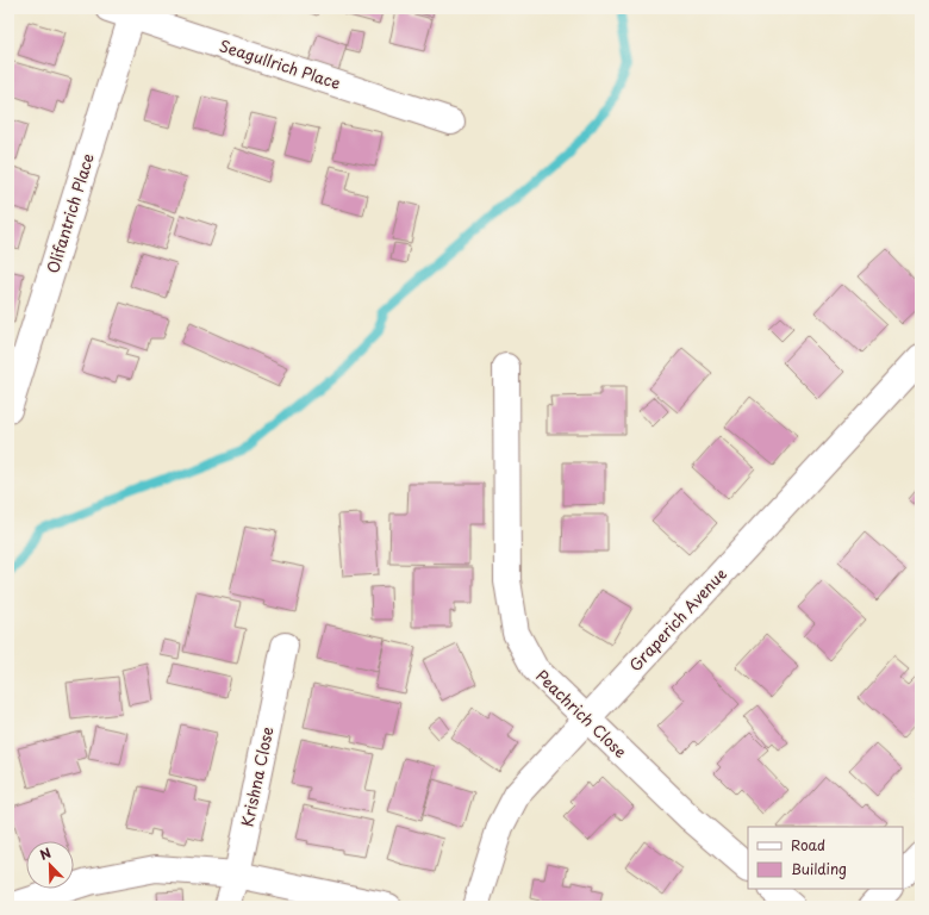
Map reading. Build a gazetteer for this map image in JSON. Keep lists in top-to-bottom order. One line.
{"streets":{"street":["Seagullrich Place","Olifantrich Place","Graperich Avenue","Peachrich Close","Krishna Close"]},"crossings":[["Seagullrich Place","Olifantrich Place"],["Graperich Avenue","Peachrich Close"]],"legend":["Road","Building"],"north":"top left"}
